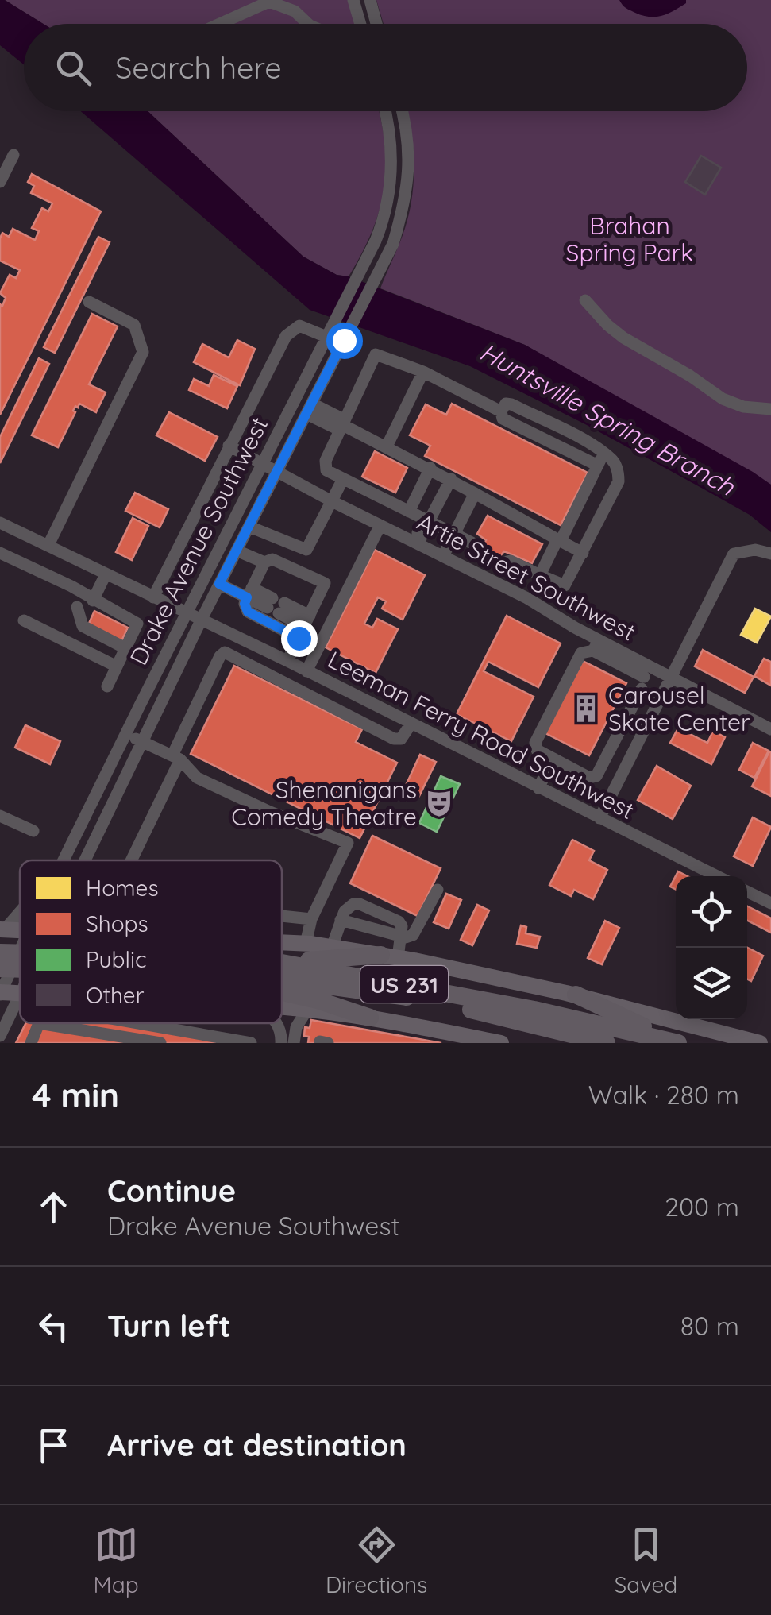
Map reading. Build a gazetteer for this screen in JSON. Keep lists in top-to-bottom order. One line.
{"streets":{"highway":["US 231"],"street":["Drake Avenue Southwest","Artie Street Southwest","Leeman Ferry Road Southwest"]},"crossings":[["Drake Avenue Southwest","Artie Street Southwest"],["Drake Avenue Southwest","Leeman Ferry Road Southwest"]],"water":["Huntsville Spring Branch"],"parks":["Brahan Spring Park"],"places":{"building":["Carousel Skate Center"],"theatre":["Shenanigans Comedy Theatre"]},"legend":["Homes","Shops","Public","Other"],"page":{"search":"Search here","heading":["4 min","Walk · 280 m"],"list":[["Continue","Drake Avenue Southwest","200 m"],["Turn left","80 m"],"Arrive at destination"],"nav":["Map","Directions","Saved"]}}
